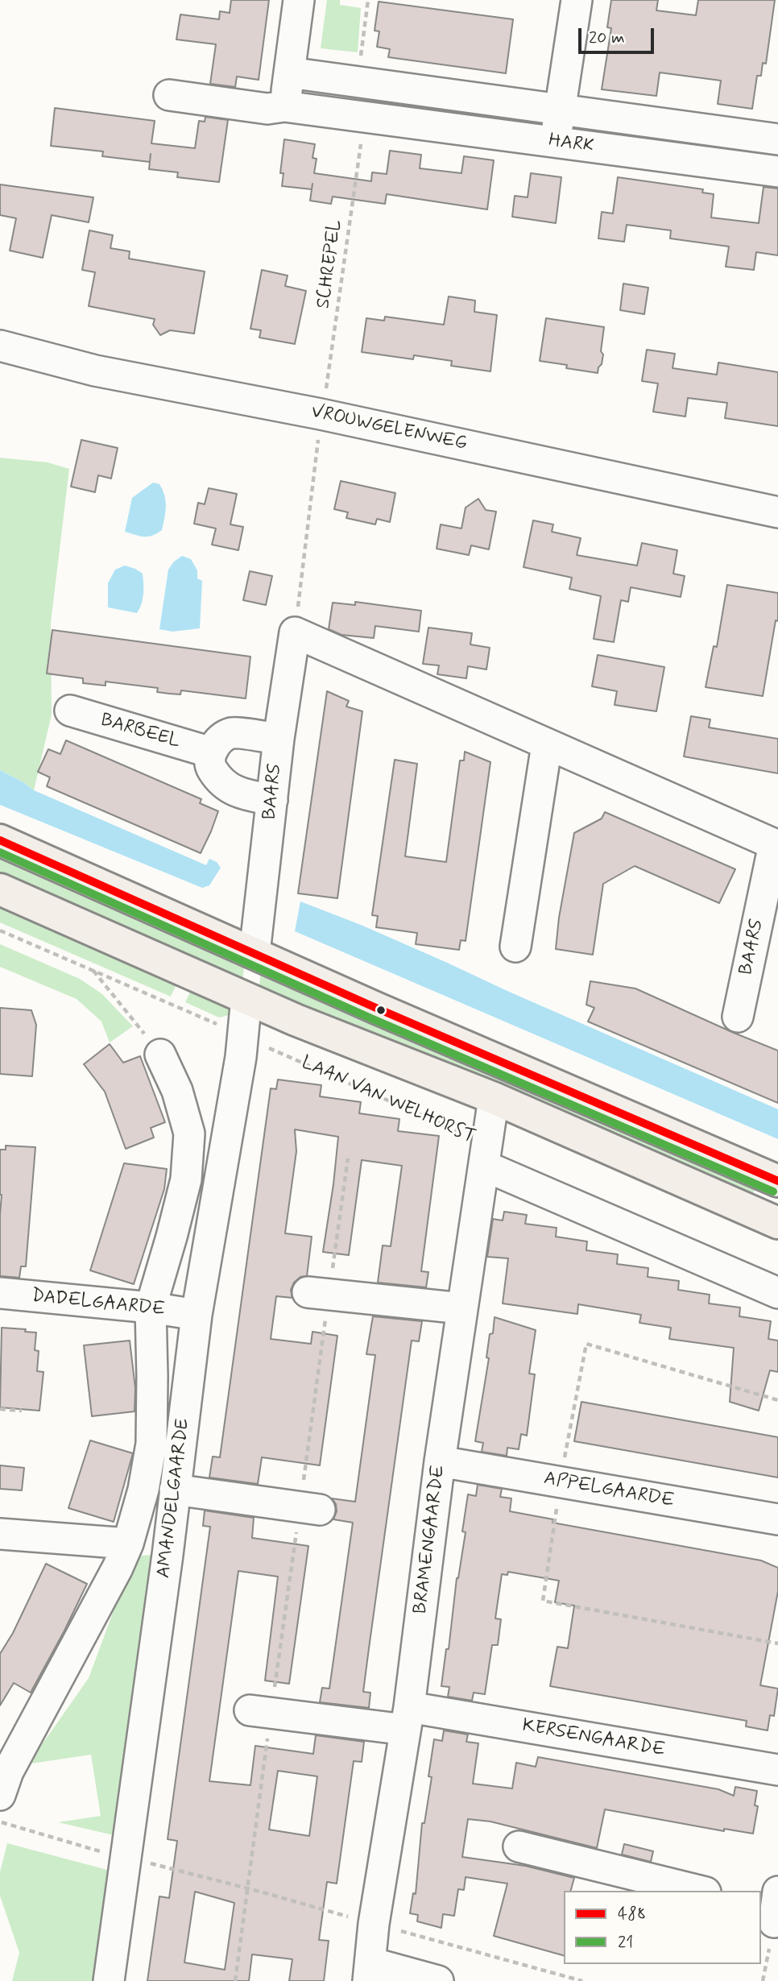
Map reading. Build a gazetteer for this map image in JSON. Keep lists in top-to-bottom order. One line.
{"streets":{"main road":["LAAN VAN WELHORST"],"street":["HARK","VROUWGELENWEG","BARBEEL","BAARS","DADELGAARDE","APPELGAARDE","AMANDELGAARDE","BRAMENGAARDE","KERSENGAARDE"],"path":["SCHREPEL"]},"crossings":[["HARK","SCHREPEL"],["SCHREPEL","VROUWGELENWEG"],["LAAN VAN WELHORST","AMANDELGAARDE"],["LAAN VAN WELHORST","BRAMENGAARDE"],["DADELGAARDE","AMANDELGAARDE"],["APPELGAARDE","BRAMENGAARDE"],["BRAMENGAARDE","KERSENGAARDE"]],"lines":["transit line 488","transit line 21"],"legend":["488","21"],"scale_bar":"20 m"}
